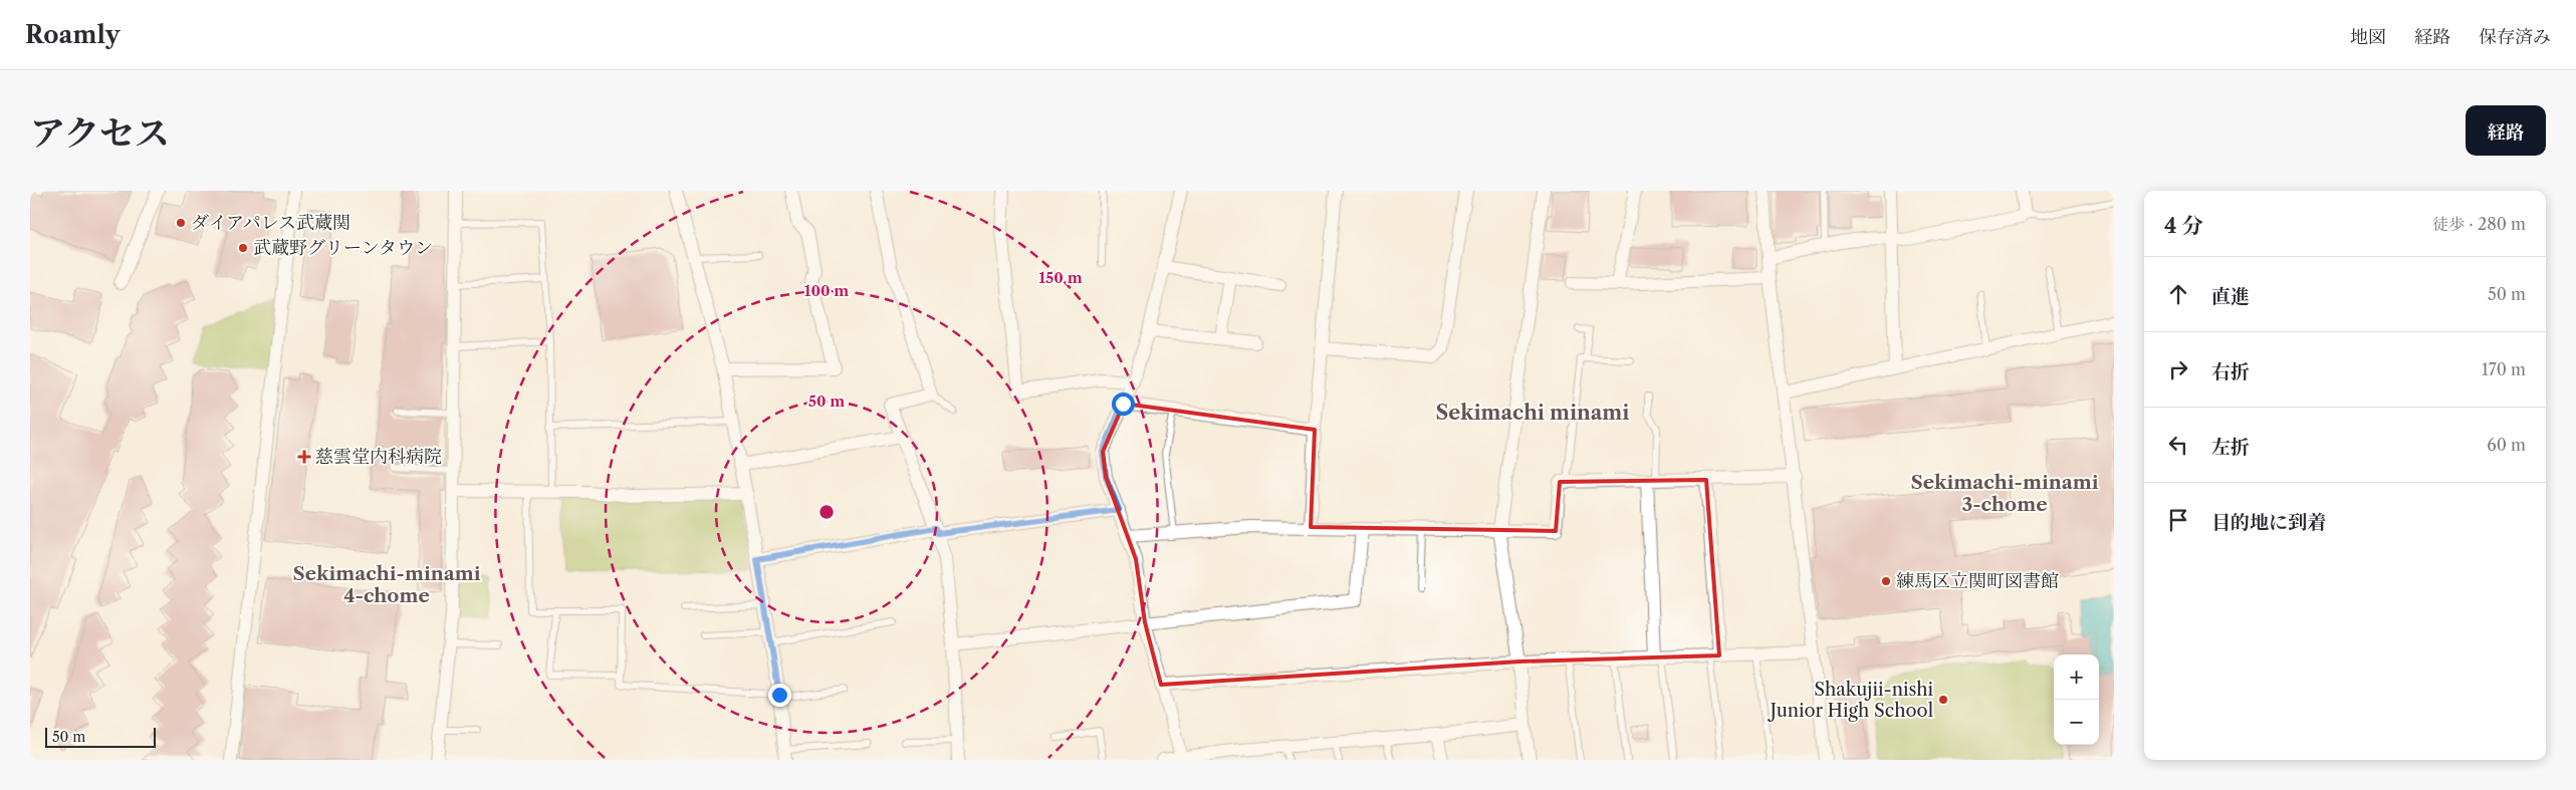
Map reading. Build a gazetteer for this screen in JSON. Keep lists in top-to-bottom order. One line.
{"districts":["Sekimachi minami","Sekimachi-minami 3-chome","Sekimachi-minami 4-chome"],"places":{"other":["ダイアパレス武蔵関","武蔵野グリーンタウン","練馬区立関町図書館","Shakujii-nishi Junior High School"],"health":["慈雲堂内科病院"]},"scale_bar":"50 m","page":{"header":"Roamly","nav":["地図","経路","保存済み"],"title":"アクセス","buttons":"経路","heading":["4 分","徒歩 · 280 m"],"list":[["直進","50 m"],["右折","170 m"],["左折","60 m"],"目的地に到着"],"map_buttons":["+","−"],"scale":"50 m"},"rings":["150 m","100 m","50 m"]}
